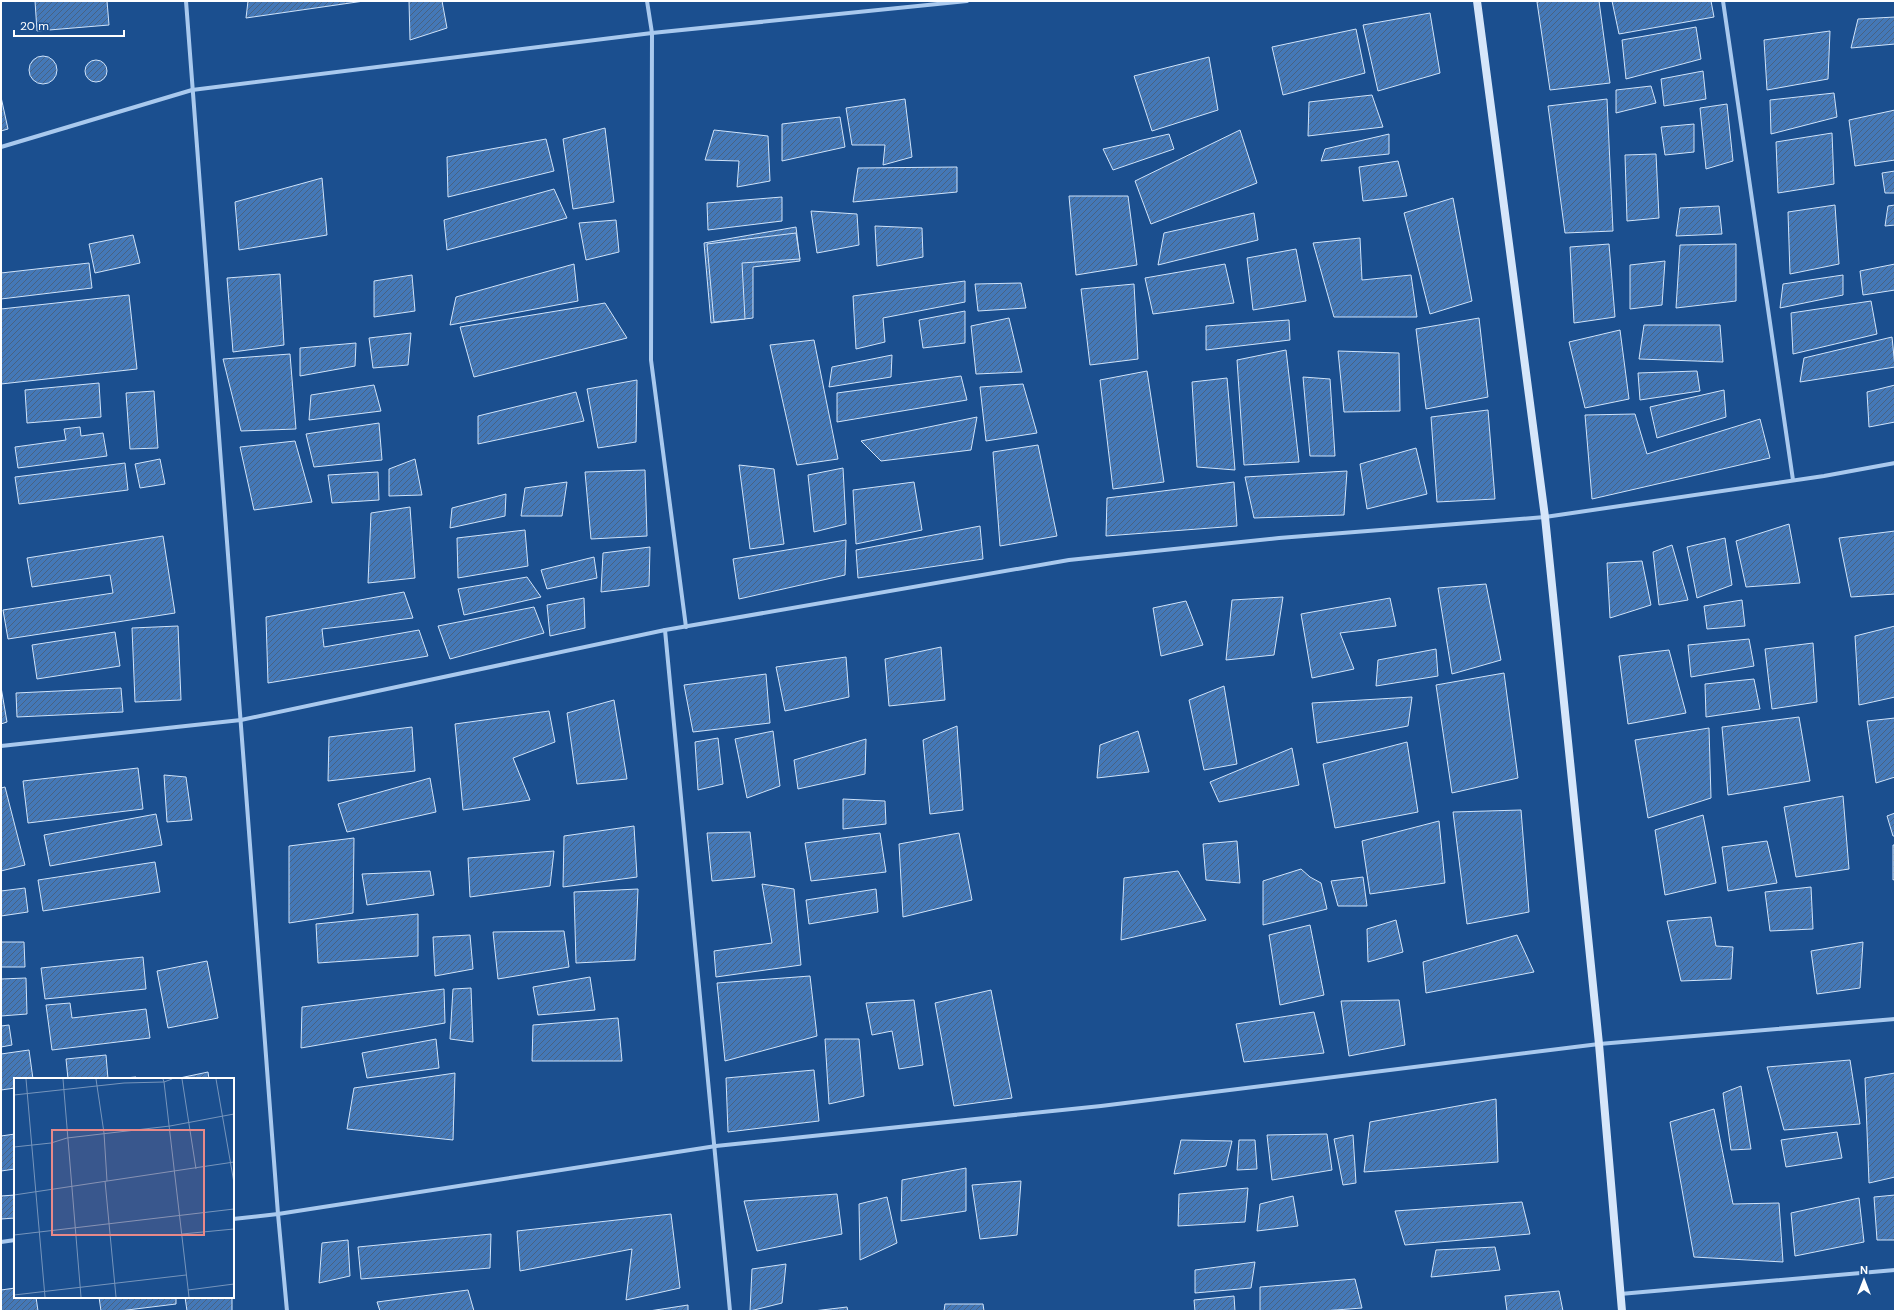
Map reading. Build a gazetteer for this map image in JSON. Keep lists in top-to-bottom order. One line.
{"scale_bar":"20 m","north":"top"}
